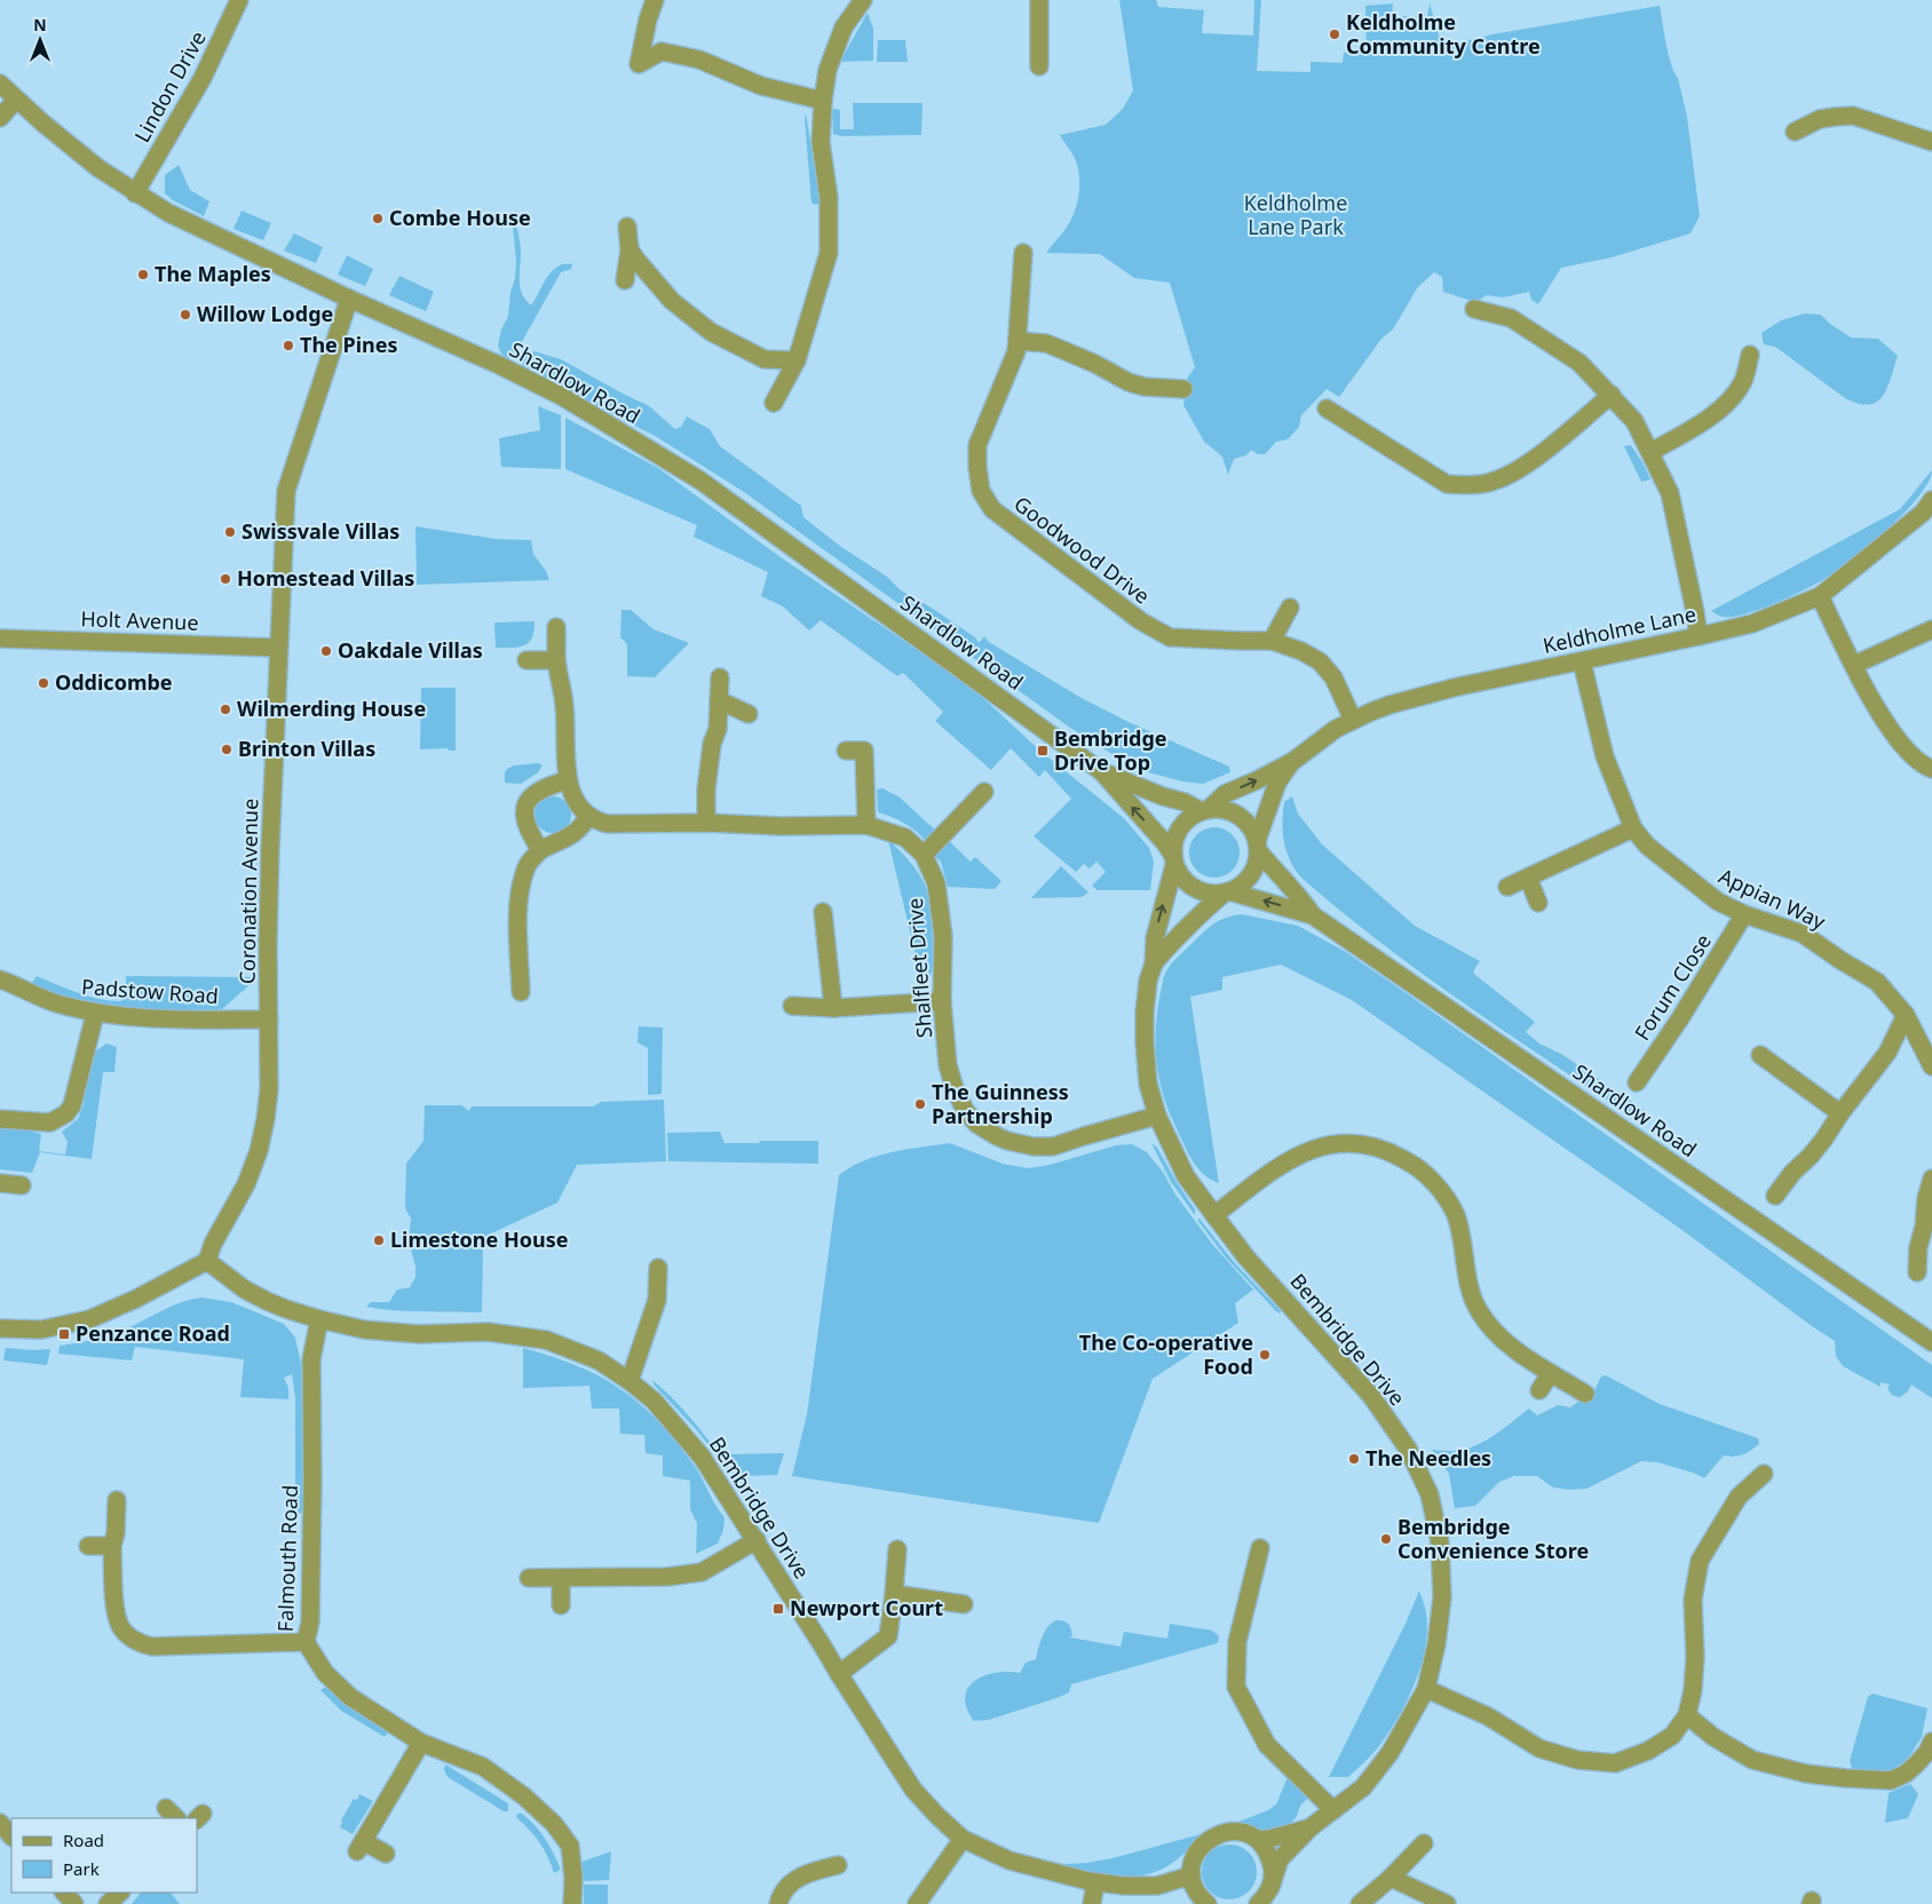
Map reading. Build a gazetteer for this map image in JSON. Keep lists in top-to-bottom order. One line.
{"streets":{"street":["Lindon Drive","Shardlow Road","Goodwood Drive","Holt Avenue","Keldholme Lane","Coronation Avenue","Appian Way","Shalfleet Drive","Forum Close","Padstow Road","Bembridge Drive","Falmouth Road"]},"crossings":[["Lindon Drive","Shardlow Road"],["Shardlow Road","Keldholme Lane"],["Shardlow Road","Coronation Avenue"],["Shardlow Road","Bembridge Drive"],["Goodwood Drive","Keldholme Lane"],["Holt Avenue","Coronation Avenue"],["Keldholme Lane","Appian Way"],["Keldholme Lane","Bembridge Drive"],["Coronation Avenue","Padstow Road"],["Coronation Avenue","Bembridge Drive"],["Appian Way","Forum Close"],["Shalfleet Drive","Bembridge Drive"],["Bembridge Drive","Falmouth Road"]],"parks":["Keldholme Lane Park"],"places":{"other":["Keldholme Community Centre","Combe House","The Maples","Willow Lodge","The Pines","Swissvale Villas","Homestead Villas","Oakdale Villas","Oddicombe","Wilmerding House","Brinton Villas","The Guinness Partnership","Limestone House","The Co-operative Food","The Needles","Bembridge Convenience Store"],"transit":["Bembridge Drive Top","Penzance Road","Newport Court"]},"legend":["Road","Park"],"north":"top"}
